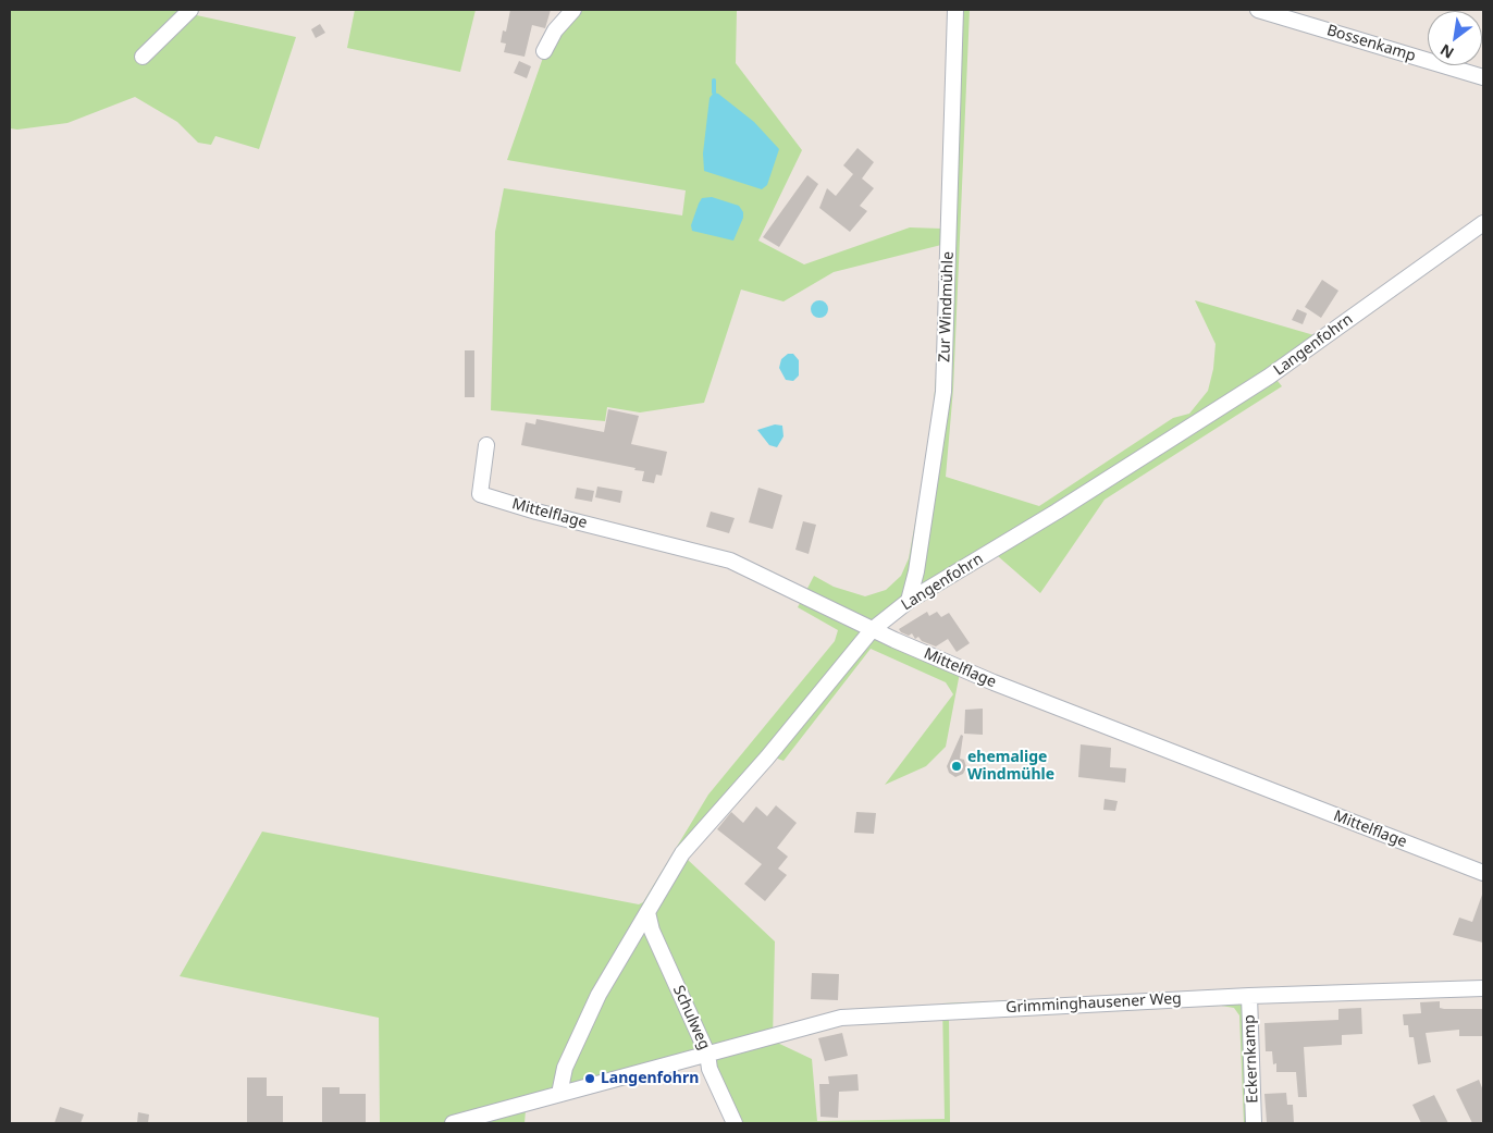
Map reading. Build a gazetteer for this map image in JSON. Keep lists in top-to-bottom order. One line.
{"streets":{"street":["Bossenkamp","Zur Windmühle","Langenfohrn","Mittelflage","Grimminghausener Weg","Schulweg","Eckernkamp"]},"crossings":[["Zur Windmühle","Langenfohrn"],["Langenfohrn","Mittelflage"],["Langenfohrn","Grimminghausener Weg"],["Langenfohrn","Schulweg"],["Grimminghausener Weg","Schulweg"],["Grimminghausener Weg","Eckernkamp"]],"places":["ehemalige Windmühle","Langenfohrn"],"north":"bottom left"}
